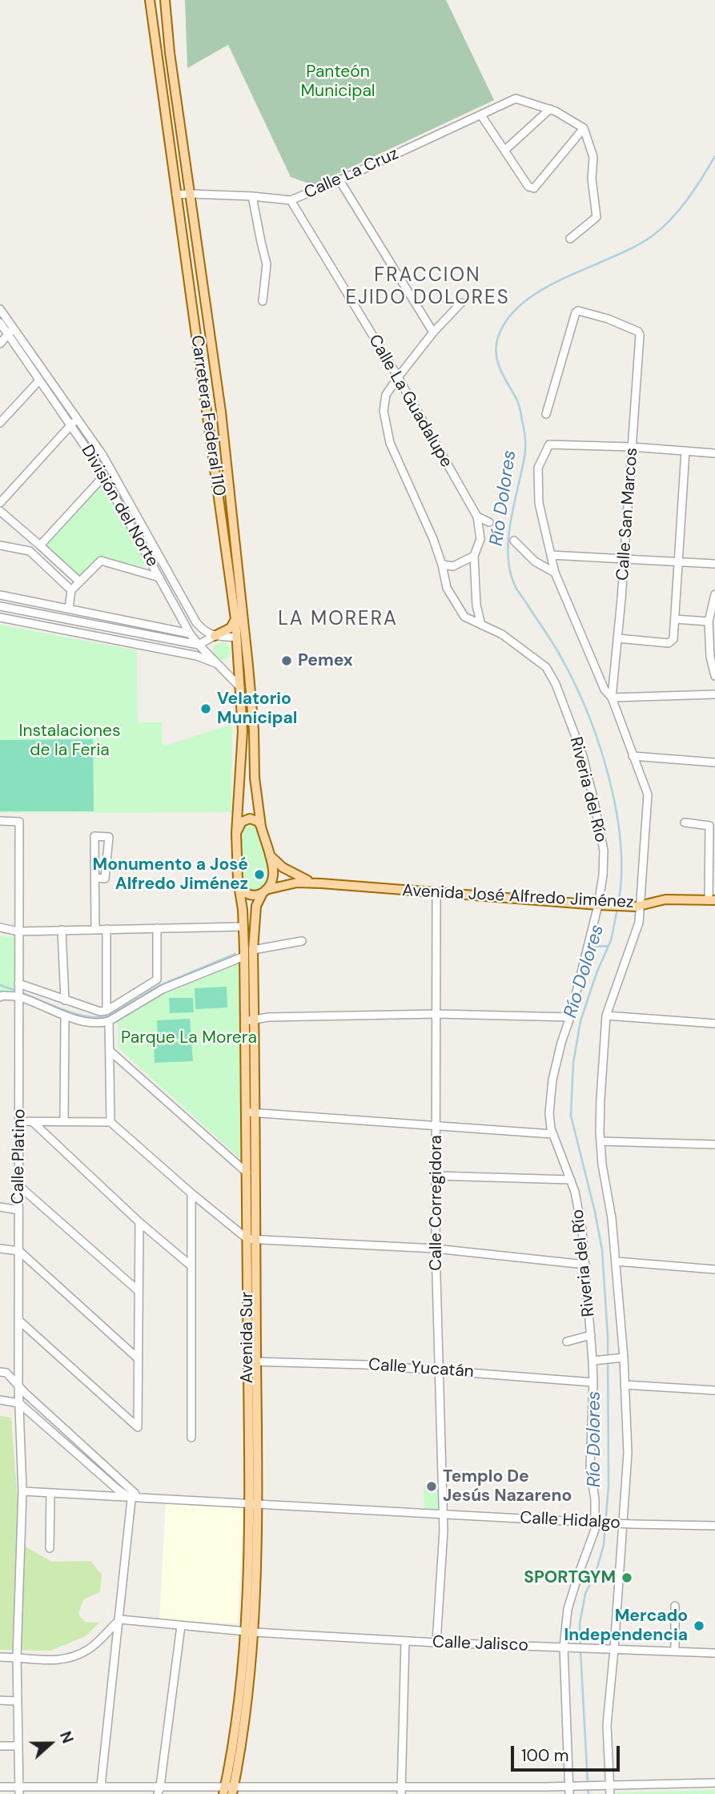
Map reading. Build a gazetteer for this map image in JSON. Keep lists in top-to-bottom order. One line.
{"streets":{"main road":["Carretera Federal 110","Avenida José Alfredo Jiménez","Avenida Sur"],"street":["Calle La Cruz","Calle La Guadalupe","División del Norte","Calle San Marcos","Riveria del Río","Calle Platino","Calle Corregidora","Calle Yucatán","Calle Hidalgo","Calle Jalisco"]},"crossings":[["Calle La Cruz","Calle La Guadalupe"],["Calle La Cruz","Carretera Federal 110"],["Calle La Guadalupe","Riveria del Río"],["Carretera Federal 110","División del Norte"],["Carretera Federal 110","Avenida Sur"],["Calle San Marcos","Riveria del Río"],["Riveria del Río","Avenida José Alfredo Jiménez"],["Riveria del Río","Calle Yucatán"],["Riveria del Río","Calle Jalisco"],["Avenida José Alfredo Jiménez","Calle Corregidora"],["Calle Platino","Calle Hidalgo"],["Calle Corregidora","Calle Yucatán"],["Calle Corregidora","Calle Hidalgo"],["Calle Corregidora","Calle Jalisco"],["Avenida Sur","Calle Yucatán"],["Avenida Sur","Calle Hidalgo"],["Avenida Sur","Calle Jalisco"]],"districts":["FRACCION EJIDO DOLORES","LA MORERA"],"water":["Río Dolores"],"parks":["Panteón Municipal","Instalaciones de la Feria","Parque La Morera"],"places":["Pemex","Velatorio Municipal","Monumento a José Alfredo Jiménez","Templo De Jesús Nazareno","SPORTGYM","Mercado Independencia"],"scale_bar":"100 m","north":"right"}
